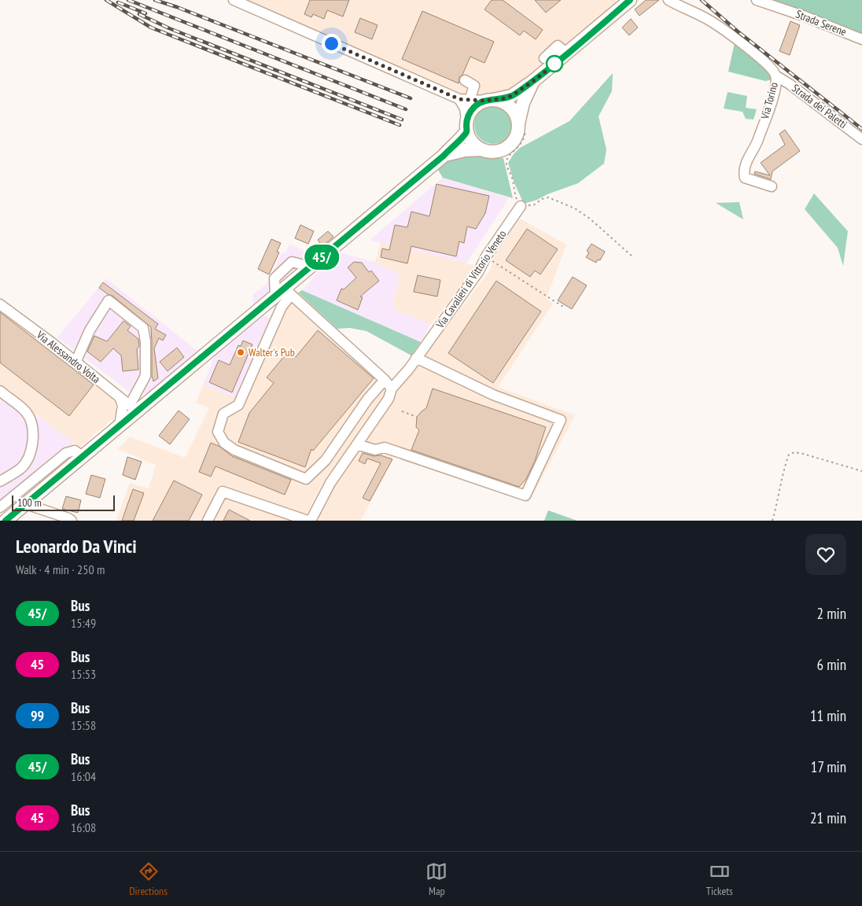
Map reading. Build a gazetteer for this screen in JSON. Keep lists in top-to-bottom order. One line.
{"streets":{"street":["Strada Serene","Via Torino","Strada dei Paletti","Via Cavalieri di Vittorio Veneto","Via Alessandro Volta"]},"crossings":[["Via Torino","Strada dei Paletti"]],"places":["Walter's Pub"],"lines":["bus line 45/"],"scale_bar":"100 m","page":{"on_map":"45/","scale":"100 m","heading":["Leonardo Da Vinci","Walk · 4 min · 250 m"],"list":[{"mark":"45/","name":"Bus","note":"15:49","value":"2 min"},{"mark":"45","name":"Bus","note":"15:53","value":"6 min"},{"mark":"99","name":"Bus","note":"15:58","value":"11 min"},{"mark":"45/","name":"Bus","note":"16:04","value":"17 min"},{"mark":"45","name":"Bus","note":"16:08","value":"21 min"}],"tabs":["Directions","Map","Tickets"]}}
